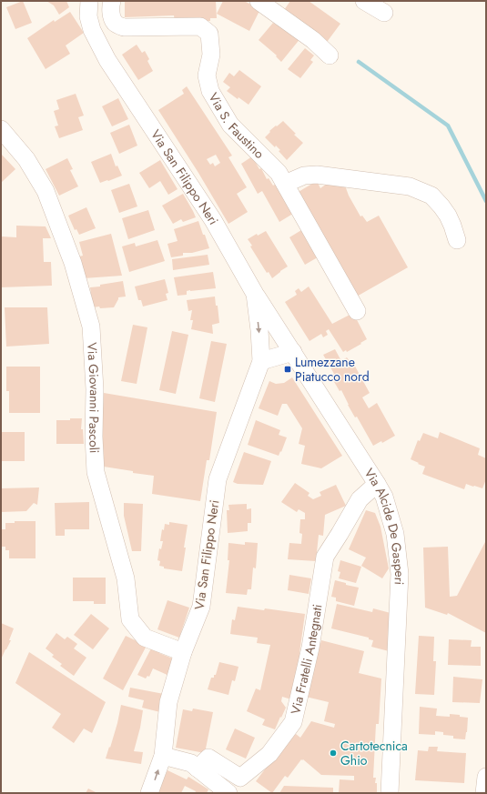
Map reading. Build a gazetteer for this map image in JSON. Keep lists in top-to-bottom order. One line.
{"streets":{"street":["Via S. Faustino","Via San Filippo Neri","Via Giovanni Pascoli","Via Alcide De Gasperi","Via Fratelli Antegnati"]},"crossings":[["Via San Filippo Neri","Via Giovanni Pascoli"],["Via San Filippo Neri","Via Alcide De Gasperi"],["Via Alcide De Gasperi","Via Fratelli Antegnati"]],"places":{"transit":["Lumezzane Piatucco nord"],"other":["Cartotecnica Ghio"]}}
